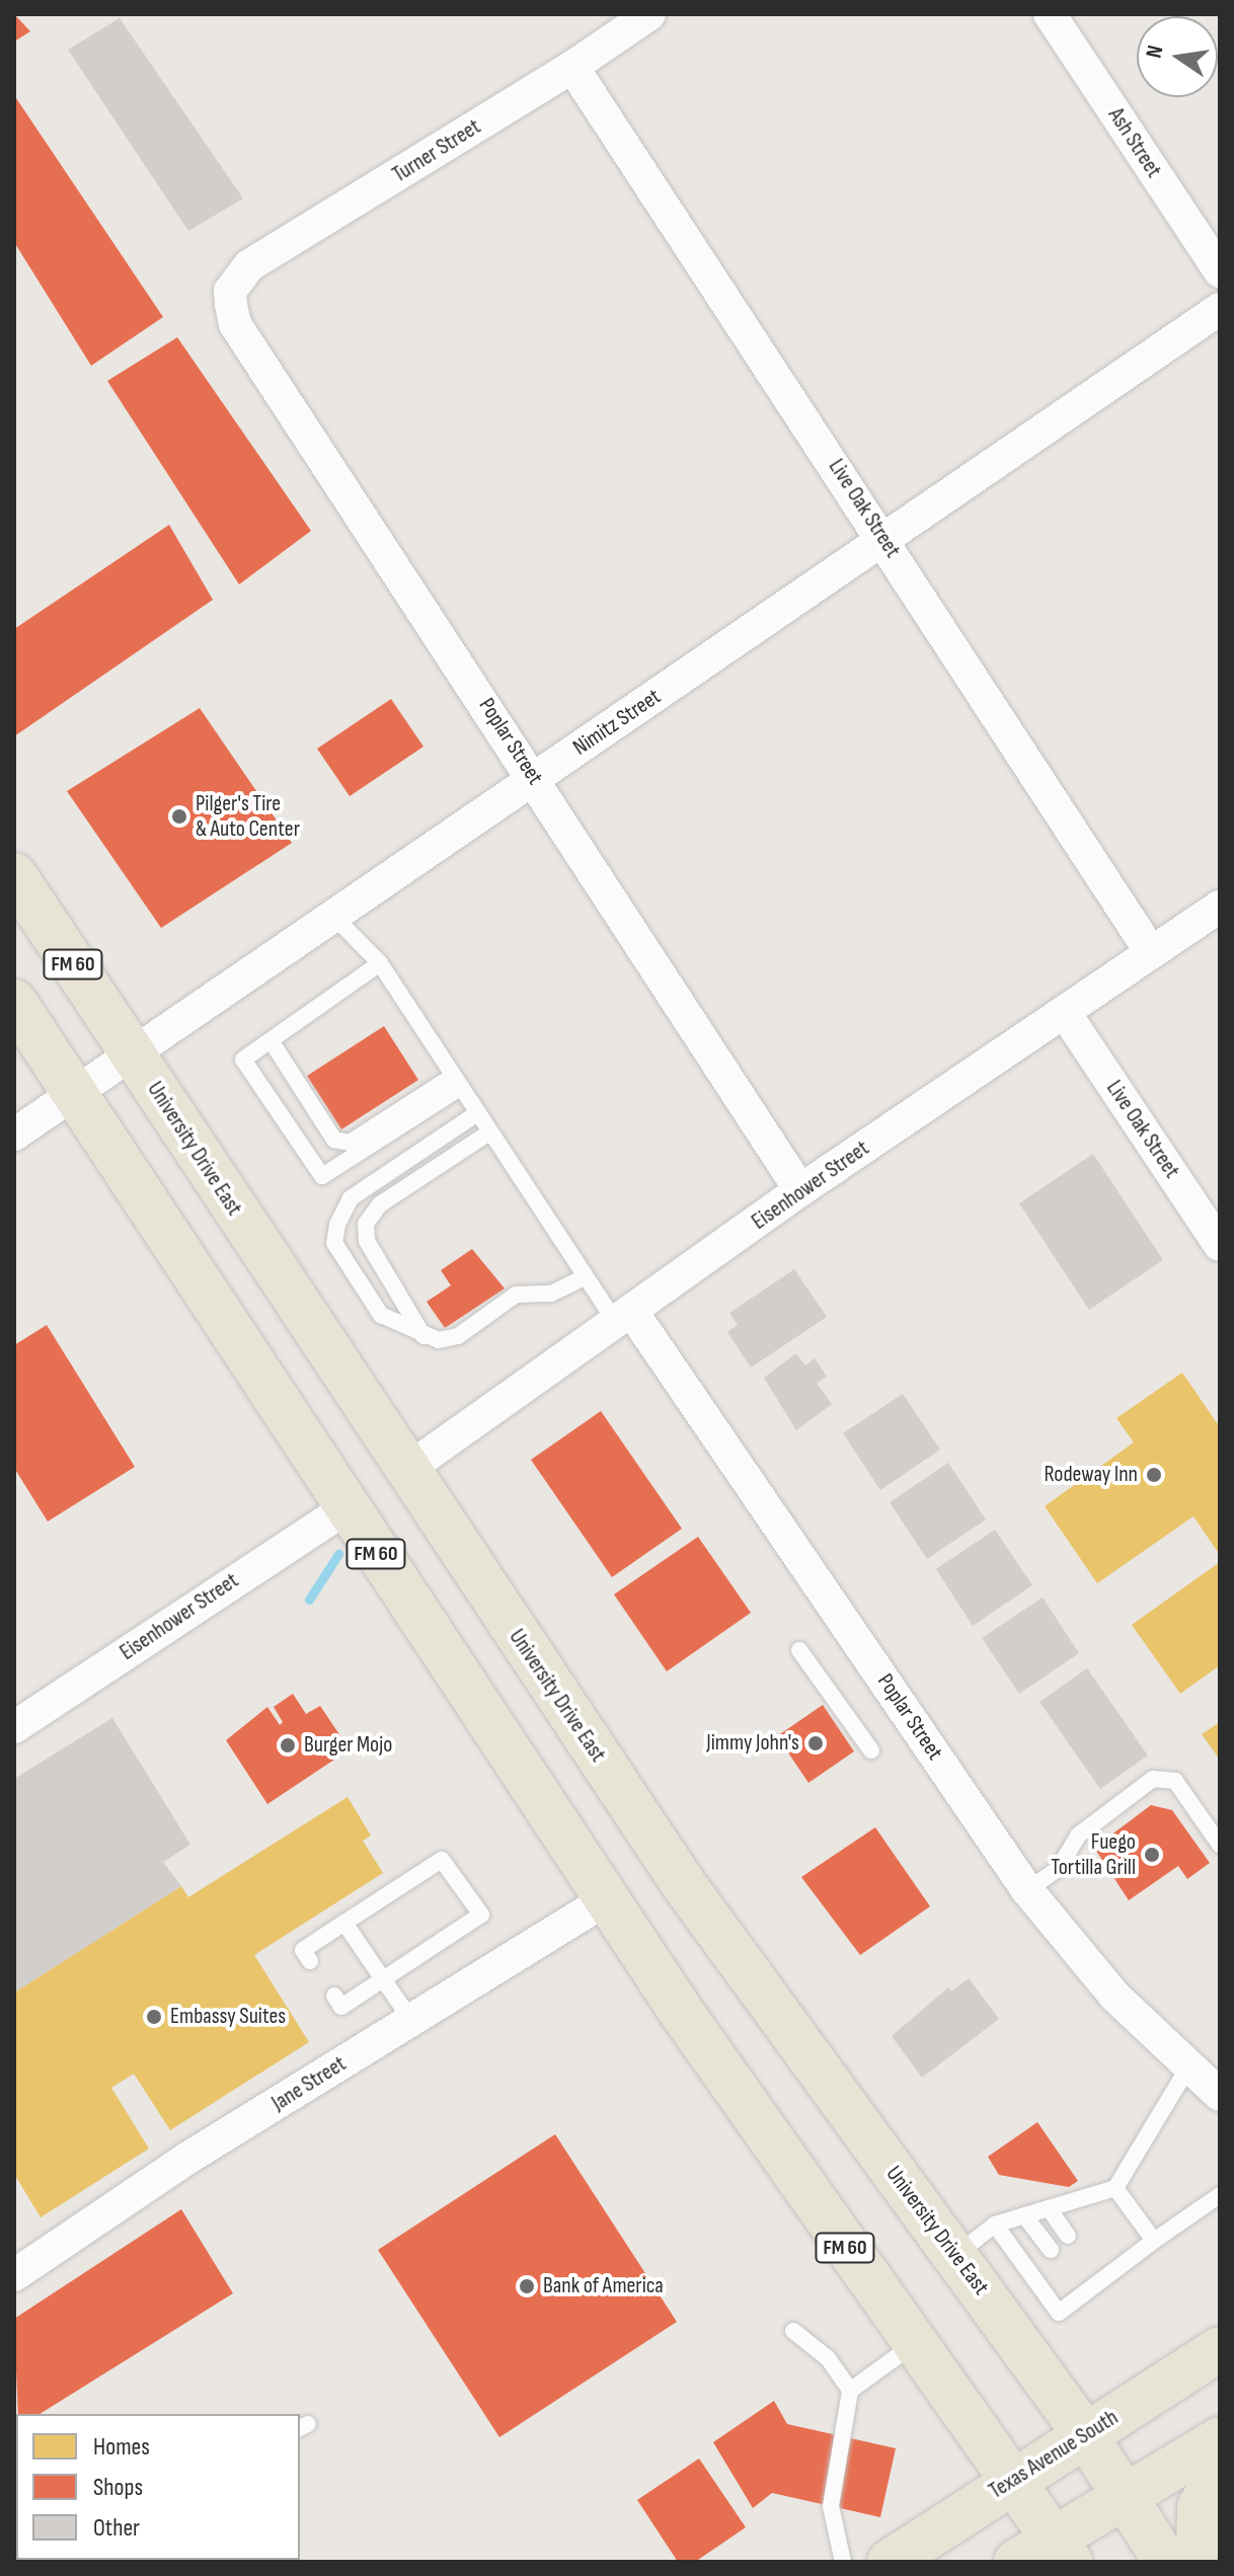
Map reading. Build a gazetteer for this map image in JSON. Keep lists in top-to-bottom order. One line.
{"streets":{"main road":["FM 60","University Drive East","Texas Avenue South"],"street":["Ash Street","Turner Street","Live Oak Street","Nimitz Street","Poplar Street","Eisenhower Street","Jane Street"]},"crossings":[["Turner Street","Live Oak Street"],["Turner Street","Poplar Street"],["Live Oak Street","Nimitz Street"],["Live Oak Street","Eisenhower Street"],["Nimitz Street","Poplar Street"],["Nimitz Street","FM 60"],["Nimitz Street","University Drive East"],["Poplar Street","Eisenhower Street"],["FM 60","University Drive East"],["FM 60","Eisenhower Street"],["FM 60","Jane Street"],["FM 60","Texas Avenue South"],["University Drive East","Eisenhower Street"],["University Drive East","Texas Avenue South"]],"places":["Pilger's Tire & Auto Center","Rodeway Inn","Jimmy John's","Burger Mojo","Fuego Tortilla Grill","Embassy Suites","Bank of America"],"legend":["Homes","Shops","Other"],"north":"left"}
